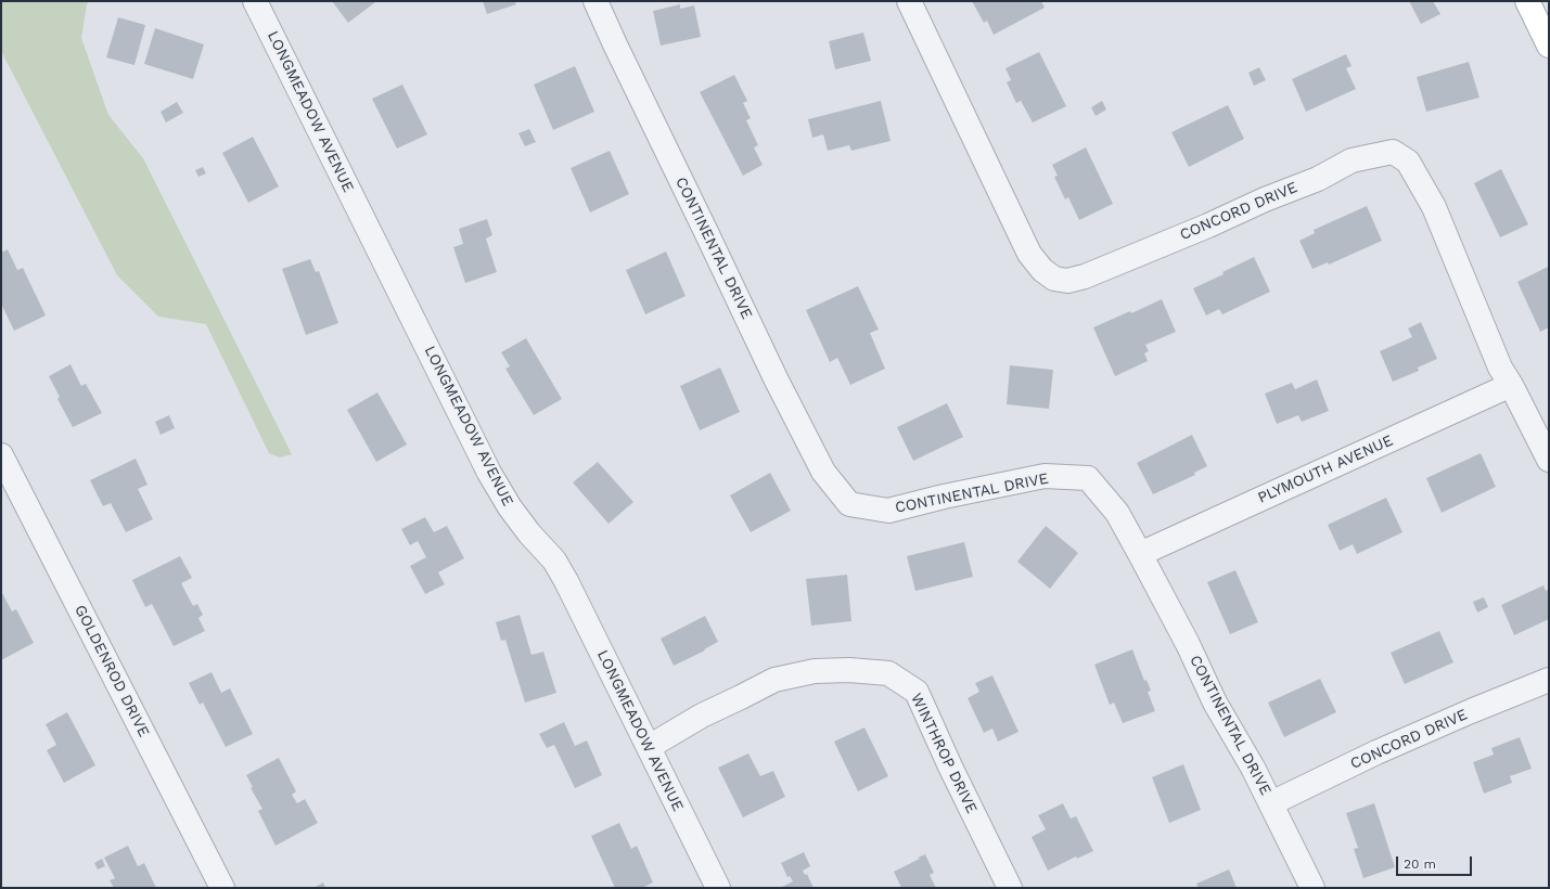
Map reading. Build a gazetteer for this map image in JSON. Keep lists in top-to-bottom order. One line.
{"streets":{"street":["LONGMEADOW AVENUE","CONCORD DRIVE","CONTINENTAL DRIVE","PLYMOUTH AVENUE","GOLDENROD DRIVE","WINTHROP DRIVE"]},"crossings":[["LONGMEADOW AVENUE","WINTHROP DRIVE"],["CONCORD DRIVE","CONTINENTAL DRIVE"],["CONCORD DRIVE","PLYMOUTH AVENUE"],["CONTINENTAL DRIVE","PLYMOUTH AVENUE"]],"scale_bar":"20 m"}
